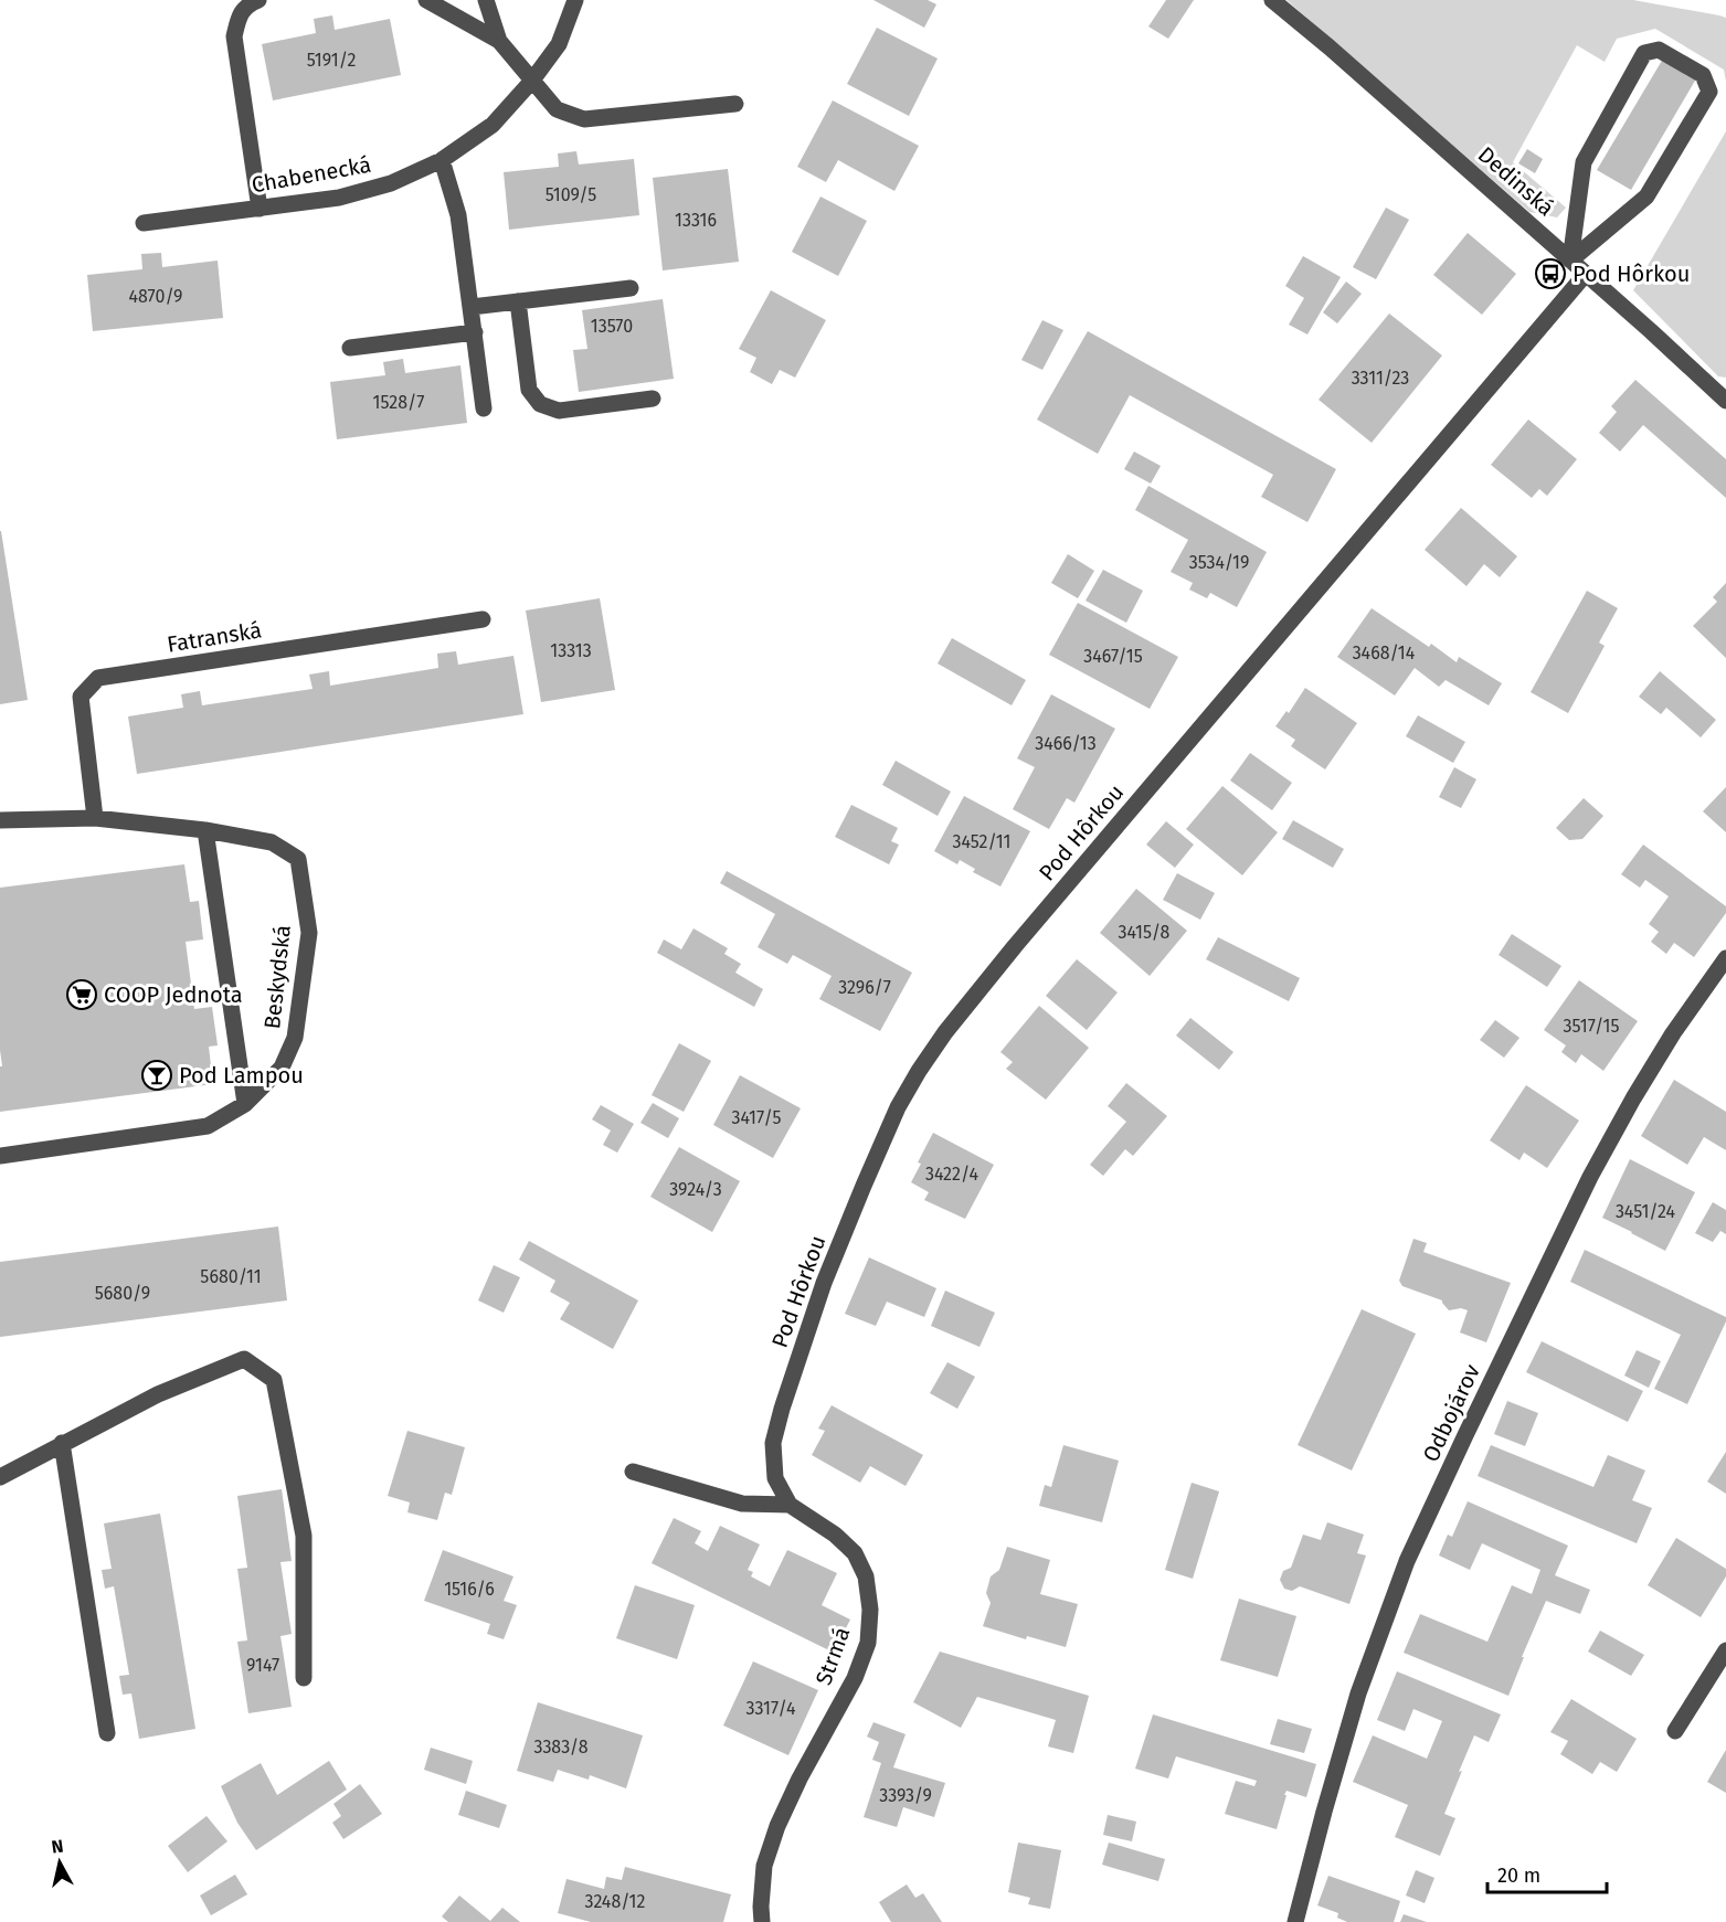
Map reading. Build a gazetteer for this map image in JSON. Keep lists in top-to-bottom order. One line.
{"streets":{"street":["Chabenecká","Dedinská","Fatranská","Pod Hôrkou","Beskydská","Odbojárov","Strmá"]},"crossings":[["Dedinská","Pod Hôrkou"],["Fatranská","Beskydská"],["Pod Hôrkou","Strmá"]],"places":{"bus stop":["Pod Hôrkou"],"supermarket":["COOP Jednota"],"bar":["Pod Lampou"]},"house_numbers":["5191/2","5109/5","13316","4870/9","13570","3311/23","1528/7","3534/19","13313","3468/14","3467/15","3466/13","3452/11","3415/8","3296/7","3517/15","3417/5","3422/4","3924/3","3451/24","5680/11","5680/9","1516/6","9147","3317/4","3383/8","3393/9","3248/12"],"scale_bar":"20 m","north":"top"}
